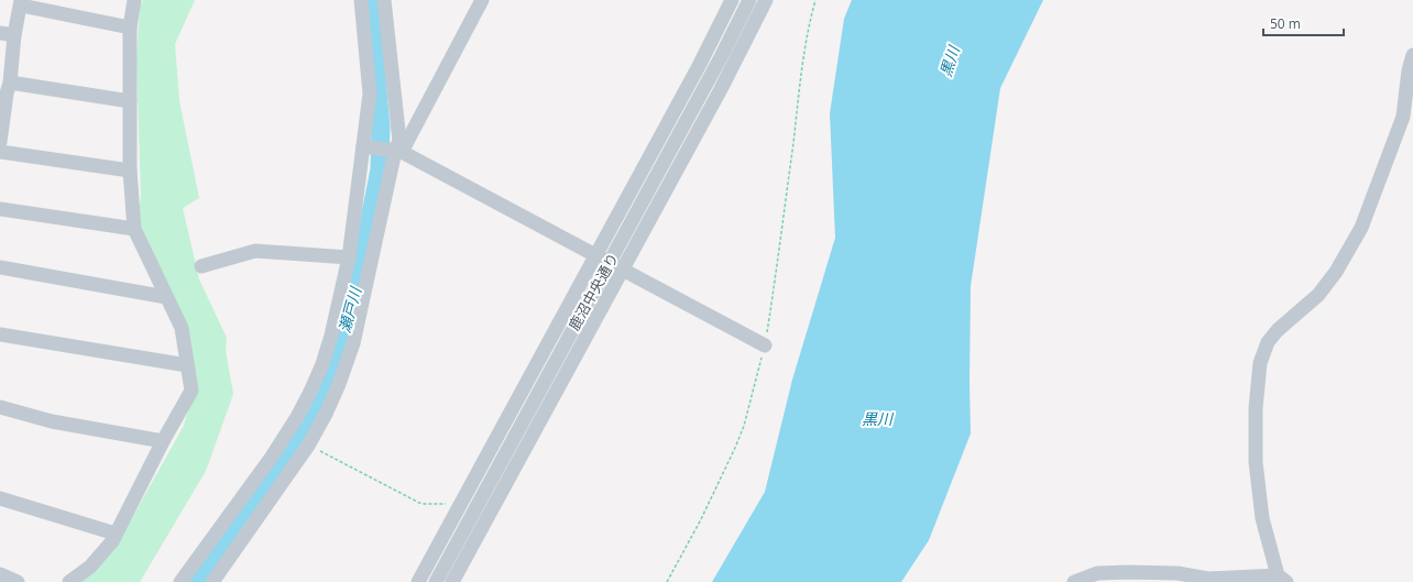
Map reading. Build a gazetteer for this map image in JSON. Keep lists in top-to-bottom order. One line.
{"streets":{"street":["鹿沼中央通り"]},"water":["黒川","瀬戸川"],"scale_bar":"50 m"}
